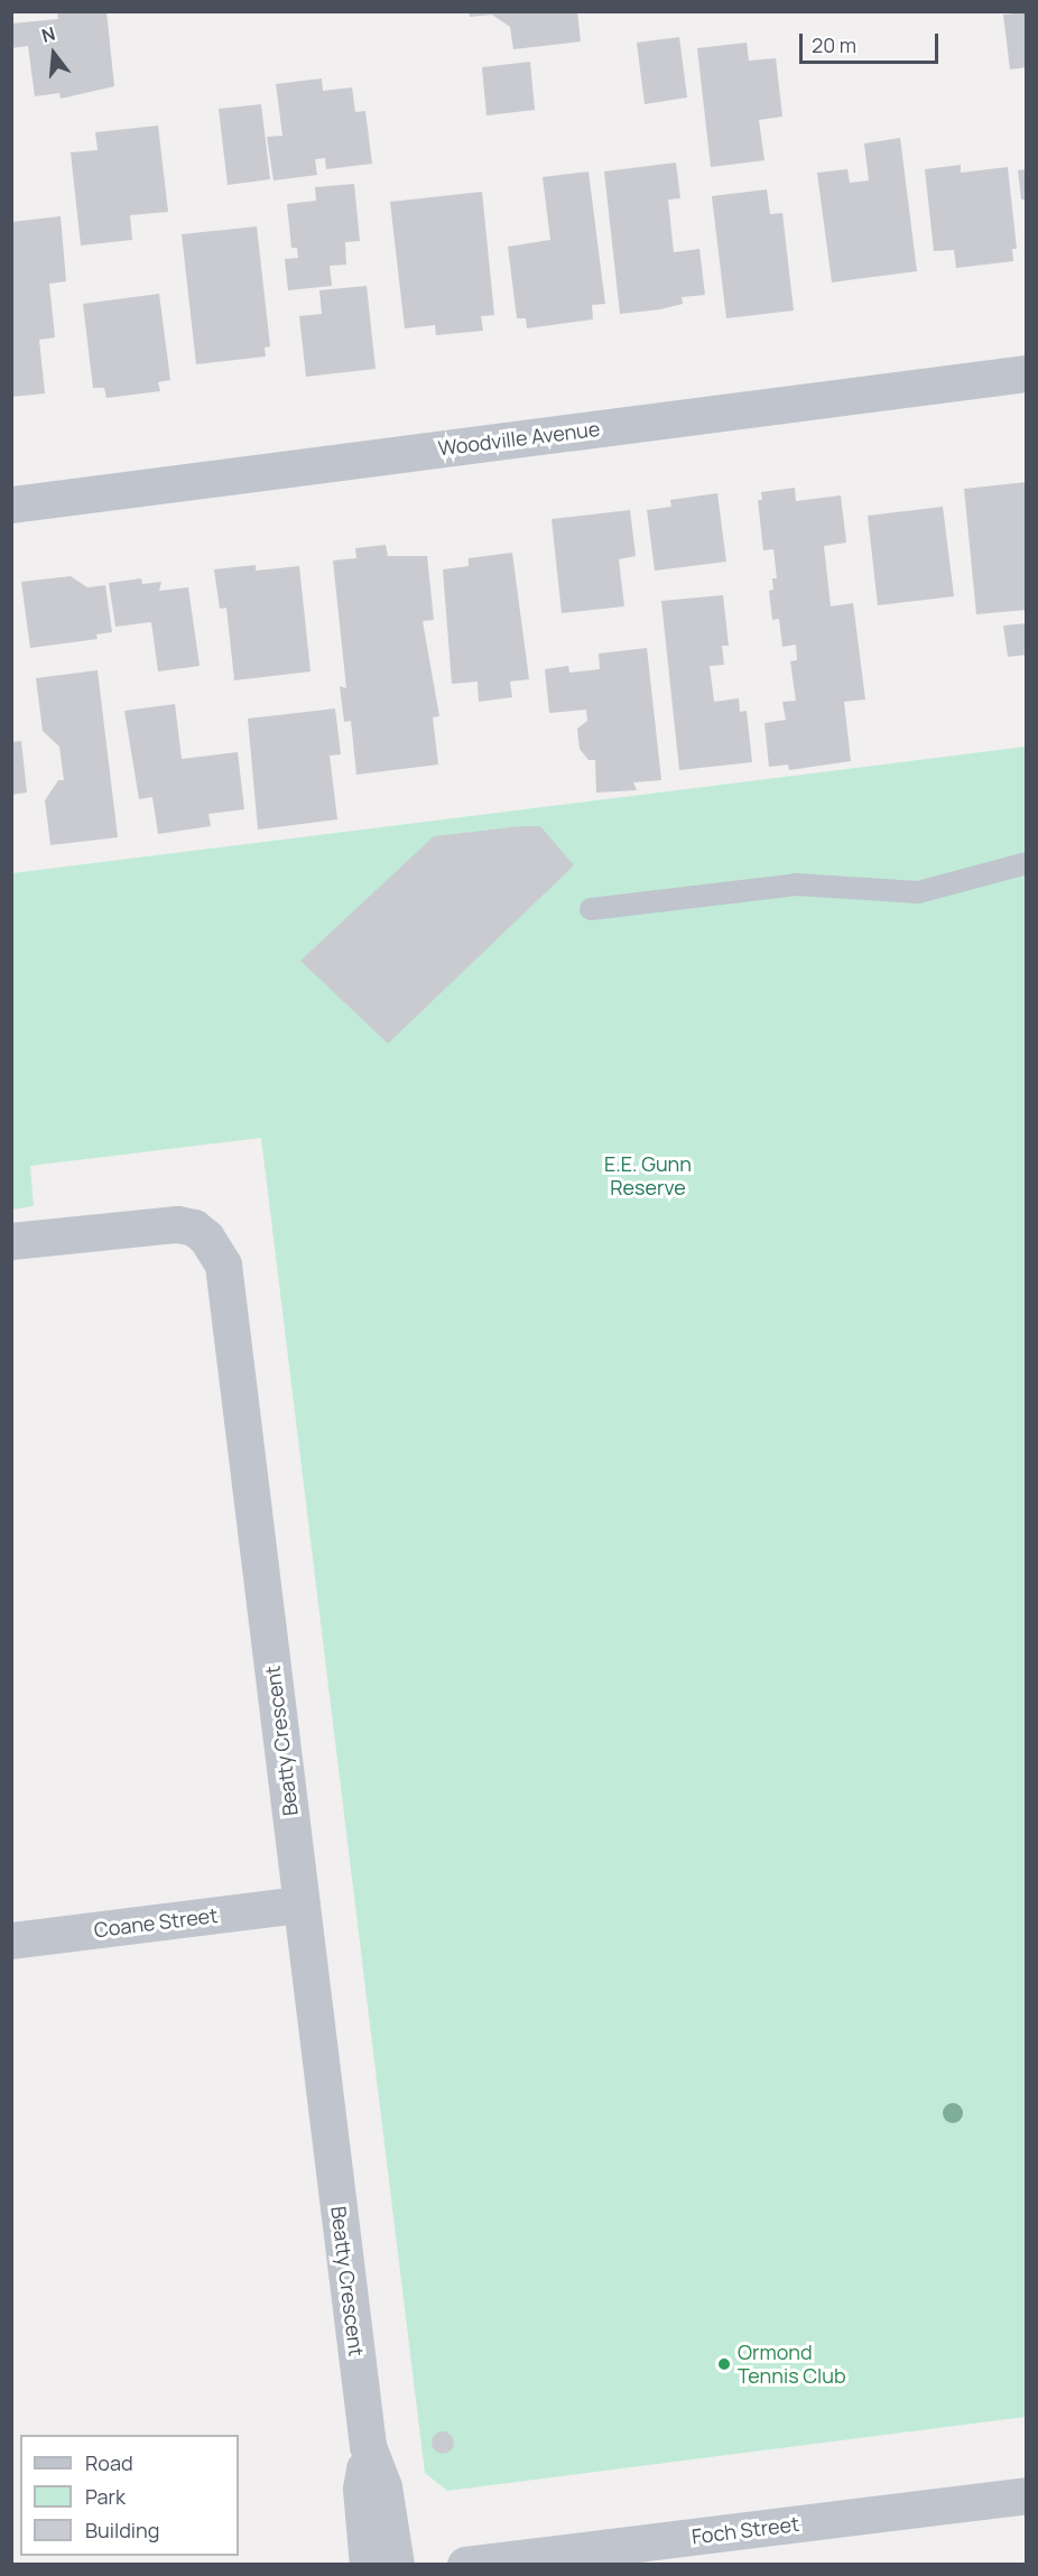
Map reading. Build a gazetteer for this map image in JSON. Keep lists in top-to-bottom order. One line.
{"streets":{"street":["Woodville Avenue","Beatty Crescent","Coane Street","Foch Street"]},"crossings":[["Beatty Crescent","Coane Street"]],"parks":["E.E. Gunn Reserve"],"places":["Ormond Tennis Club"],"legend":["Road","Park","Building"],"scale_bar":"20 m","north":"top"}
